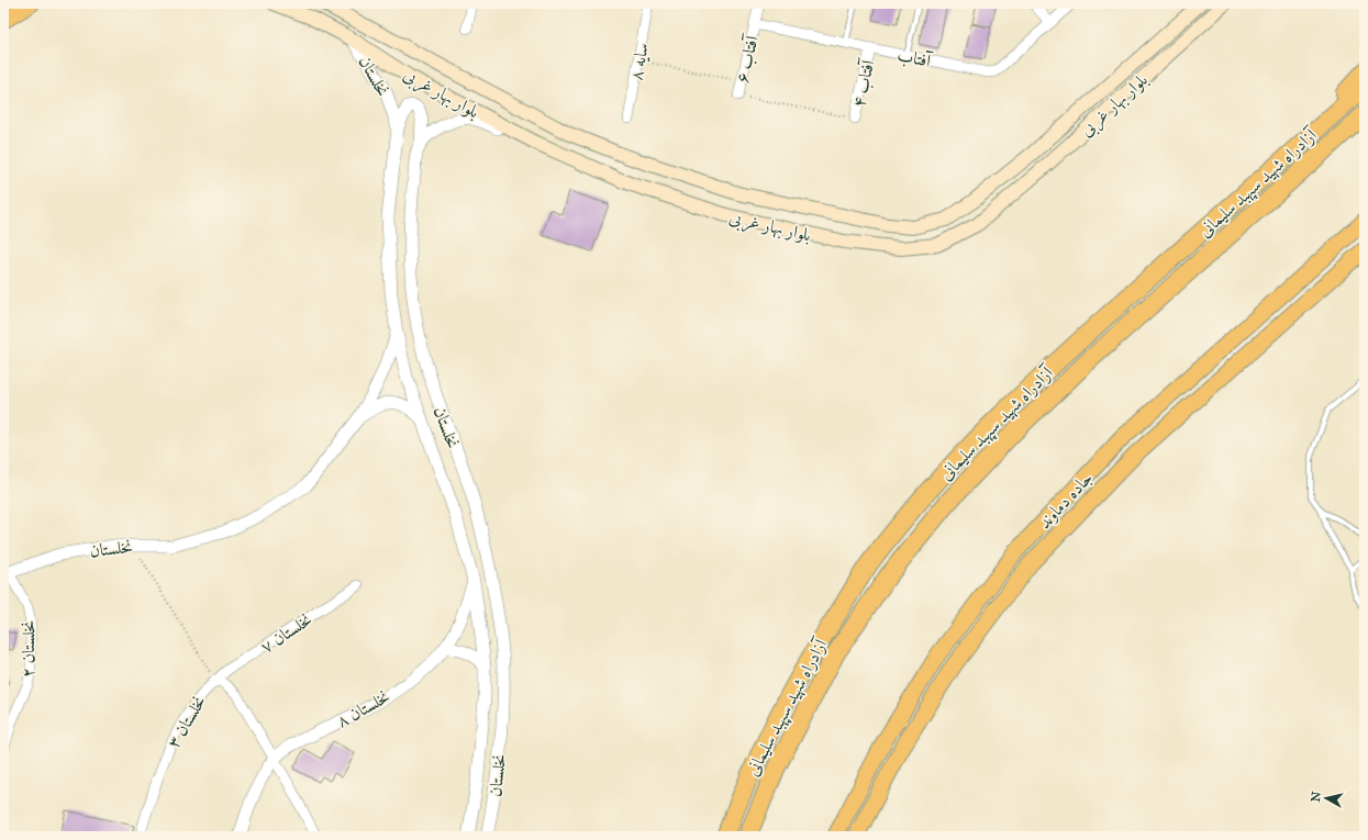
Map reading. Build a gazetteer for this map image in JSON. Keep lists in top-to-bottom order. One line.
{"streets":{"highway":["آزادراه شهید سپهبد سلیمانی"],"main road":["بلوار بهار غربی","جاده دماوند"],"street":["آفتاب","آفتاب ۶","سایه ۸","نخلستان","آفتاب ۴","نخلستان ۷","نخلستان ۲","نخلستان ۸","نخلستان ۳"]},"crossings":[["آفتاب","آفتاب ۶"],["آفتاب","آفتاب ۴"],["نخلستان","بلوار بهار غربی"],["نخلستان","نخلستان ۲"],["نخلستان ۷","نخلستان ۳"],["نخلستان ۸","نخلستان ۳"]],"north":"left"}
